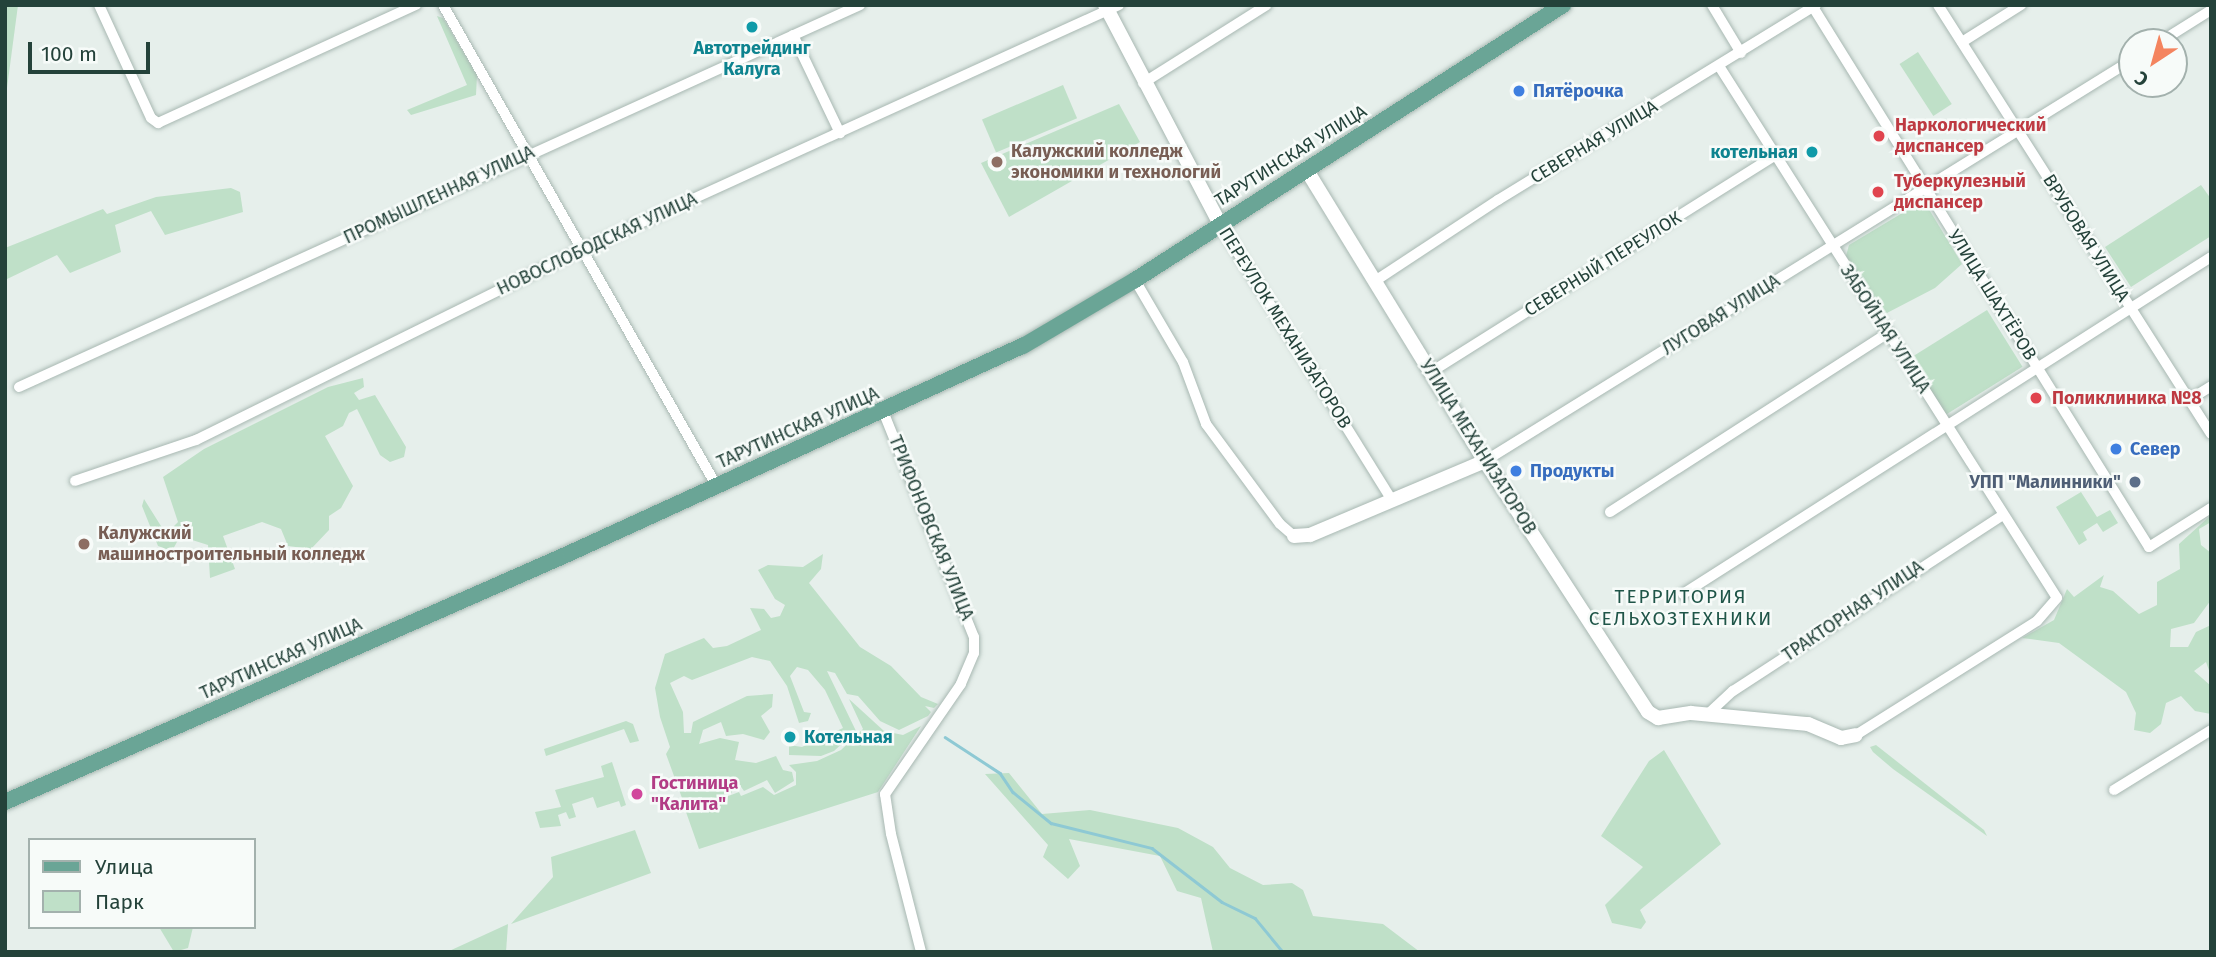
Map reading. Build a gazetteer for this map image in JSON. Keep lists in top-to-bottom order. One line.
{"streets":{"main road":["ТАРУТИНСКАЯ УЛИЦА"],"street":["СЕВЕРНАЯ УЛИЦА","ПРОМЫШЛЕННАЯ УЛИЦА","ВРУБОВАЯ УЛИЦА","НОВОСЛОБОДСКАЯ УЛИЦА","СЕВЕРНЫЙ ПЕРЕУЛОК","УЛИЦА ШАХТЁРОВ","ЛУГОВАЯ УЛИЦА","ПЕРЕУЛОК МЕХАНИЗАТОРОВ","ЗАБОЙНАЯ УЛИЦА","УЛИЦА МЕХАНИЗАТОРОВ","ТРИФОНОВСКАЯ УЛИЦА","ТРАКТОРНАЯ УЛИЦА"]},"crossings":[["СЕВЕРНАЯ УЛИЦА","УЛИЦА ШАХТЁРОВ"],["СЕВЕРНАЯ УЛИЦА","ЗАБОЙНАЯ УЛИЦА"],["СЕВЕРНАЯ УЛИЦА","УЛИЦА МЕХАНИЗАТОРОВ"],["ТАРУТИНСКАЯ УЛИЦА","ПЕРЕУЛОК МЕХАНИЗАТОРОВ"],["ТАРУТИНСКАЯ УЛИЦА","УЛИЦА МЕХАНИЗАТОРОВ"],["ТАРУТИНСКАЯ УЛИЦА","ТРИФОНОВСКАЯ УЛИЦА"],["ВРУБОВАЯ УЛИЦА","ЛУГОВАЯ УЛИЦА"],["НОВОСЛОБОДСКАЯ УЛИЦА","ПЕРЕУЛОК МЕХАНИЗАТОРОВ"],["СЕВЕРНЫЙ ПЕРЕУЛОК","ЗАБОЙНАЯ УЛИЦА"],["СЕВЕРНЫЙ ПЕРЕУЛОК","УЛИЦА МЕХАНИЗАТОРОВ"],["УЛИЦА ШАХТЁРОВ","ЛУГОВАЯ УЛИЦА"],["ЛУГОВАЯ УЛИЦА","ПЕРЕУЛОК МЕХАНИЗАТОРОВ"],["ЛУГОВАЯ УЛИЦА","ЗАБОЙНАЯ УЛИЦА"],["ЛУГОВАЯ УЛИЦА","УЛИЦА МЕХАНИЗАТОРОВ"],["ЗАБОЙНАЯ УЛИЦА","ТРАКТОРНАЯ УЛИЦА"],["УЛИЦА МЕХАНИЗАТОРОВ","ТРАКТОРНАЯ УЛИЦА"]],"districts":["ТЕРРИТОРИЯ СЕЛЬХОЗТЕХНИКИ"],"places":["Автотрейдинг Калуга","Пятёрочка","Наркологический диспансер","котельная","Калужский колледж экономики и технологий","Туберкулезный диспансер","Поликлиника №8","Север","Продукты","УПП \"Малинники\"","Калужский машиностроительный колледж","Котельная","Гостиница \"Калита\""],"legend":["Улица","Парк"],"scale_bar":"100 m","north":"bottom left"}
